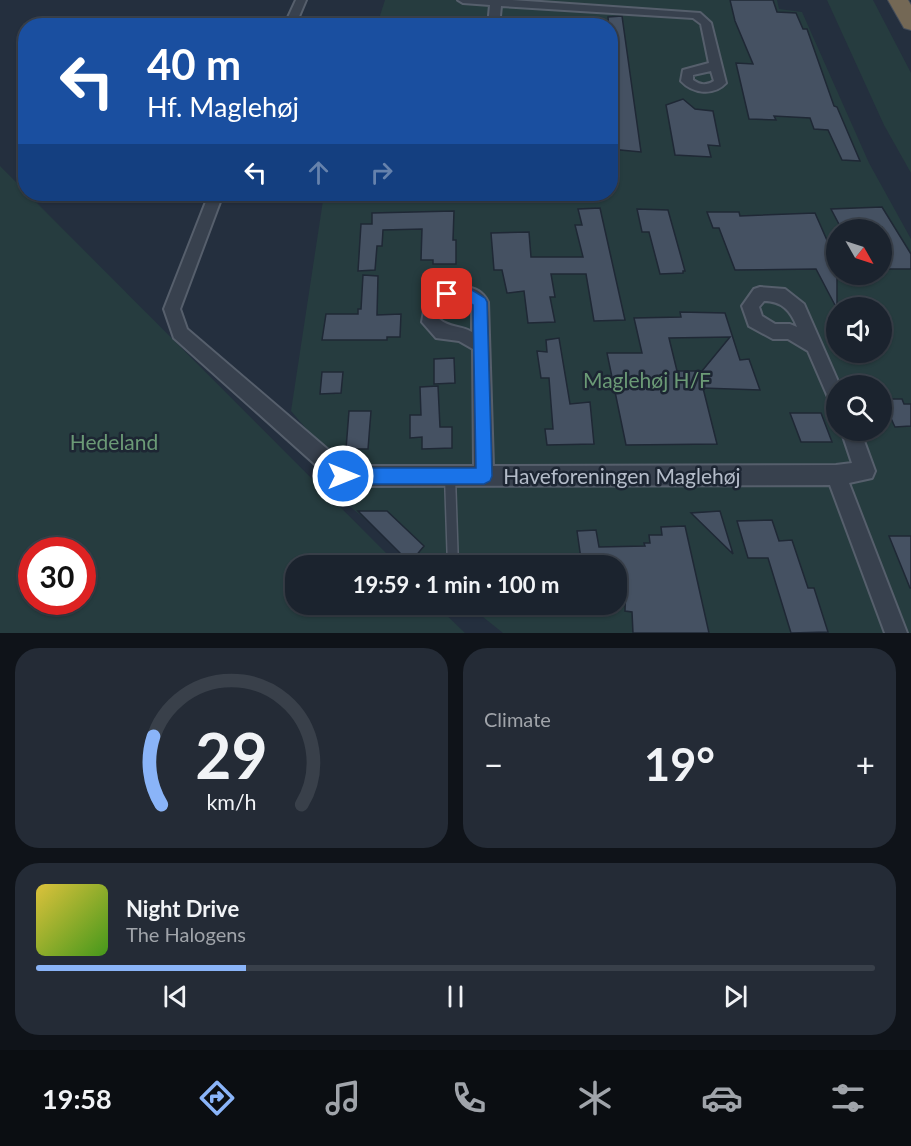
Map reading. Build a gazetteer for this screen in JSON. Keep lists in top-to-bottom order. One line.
{"streets":{"street":["Haveforeningen Maglehøj"]},"parks":["Maglehøj H/F","Hedeland"],"north":"bottom right","page":{"turn":["40 m","Hf. Maglehøj"],"limit":"30","trip":"19:59 · 1 min · 100 m","tile":"Climate","heat":["−","19°","+"],"song":["Night Drive","The Halogens"],"tabs":"19:58","gauge":["29","km/h"]}}
